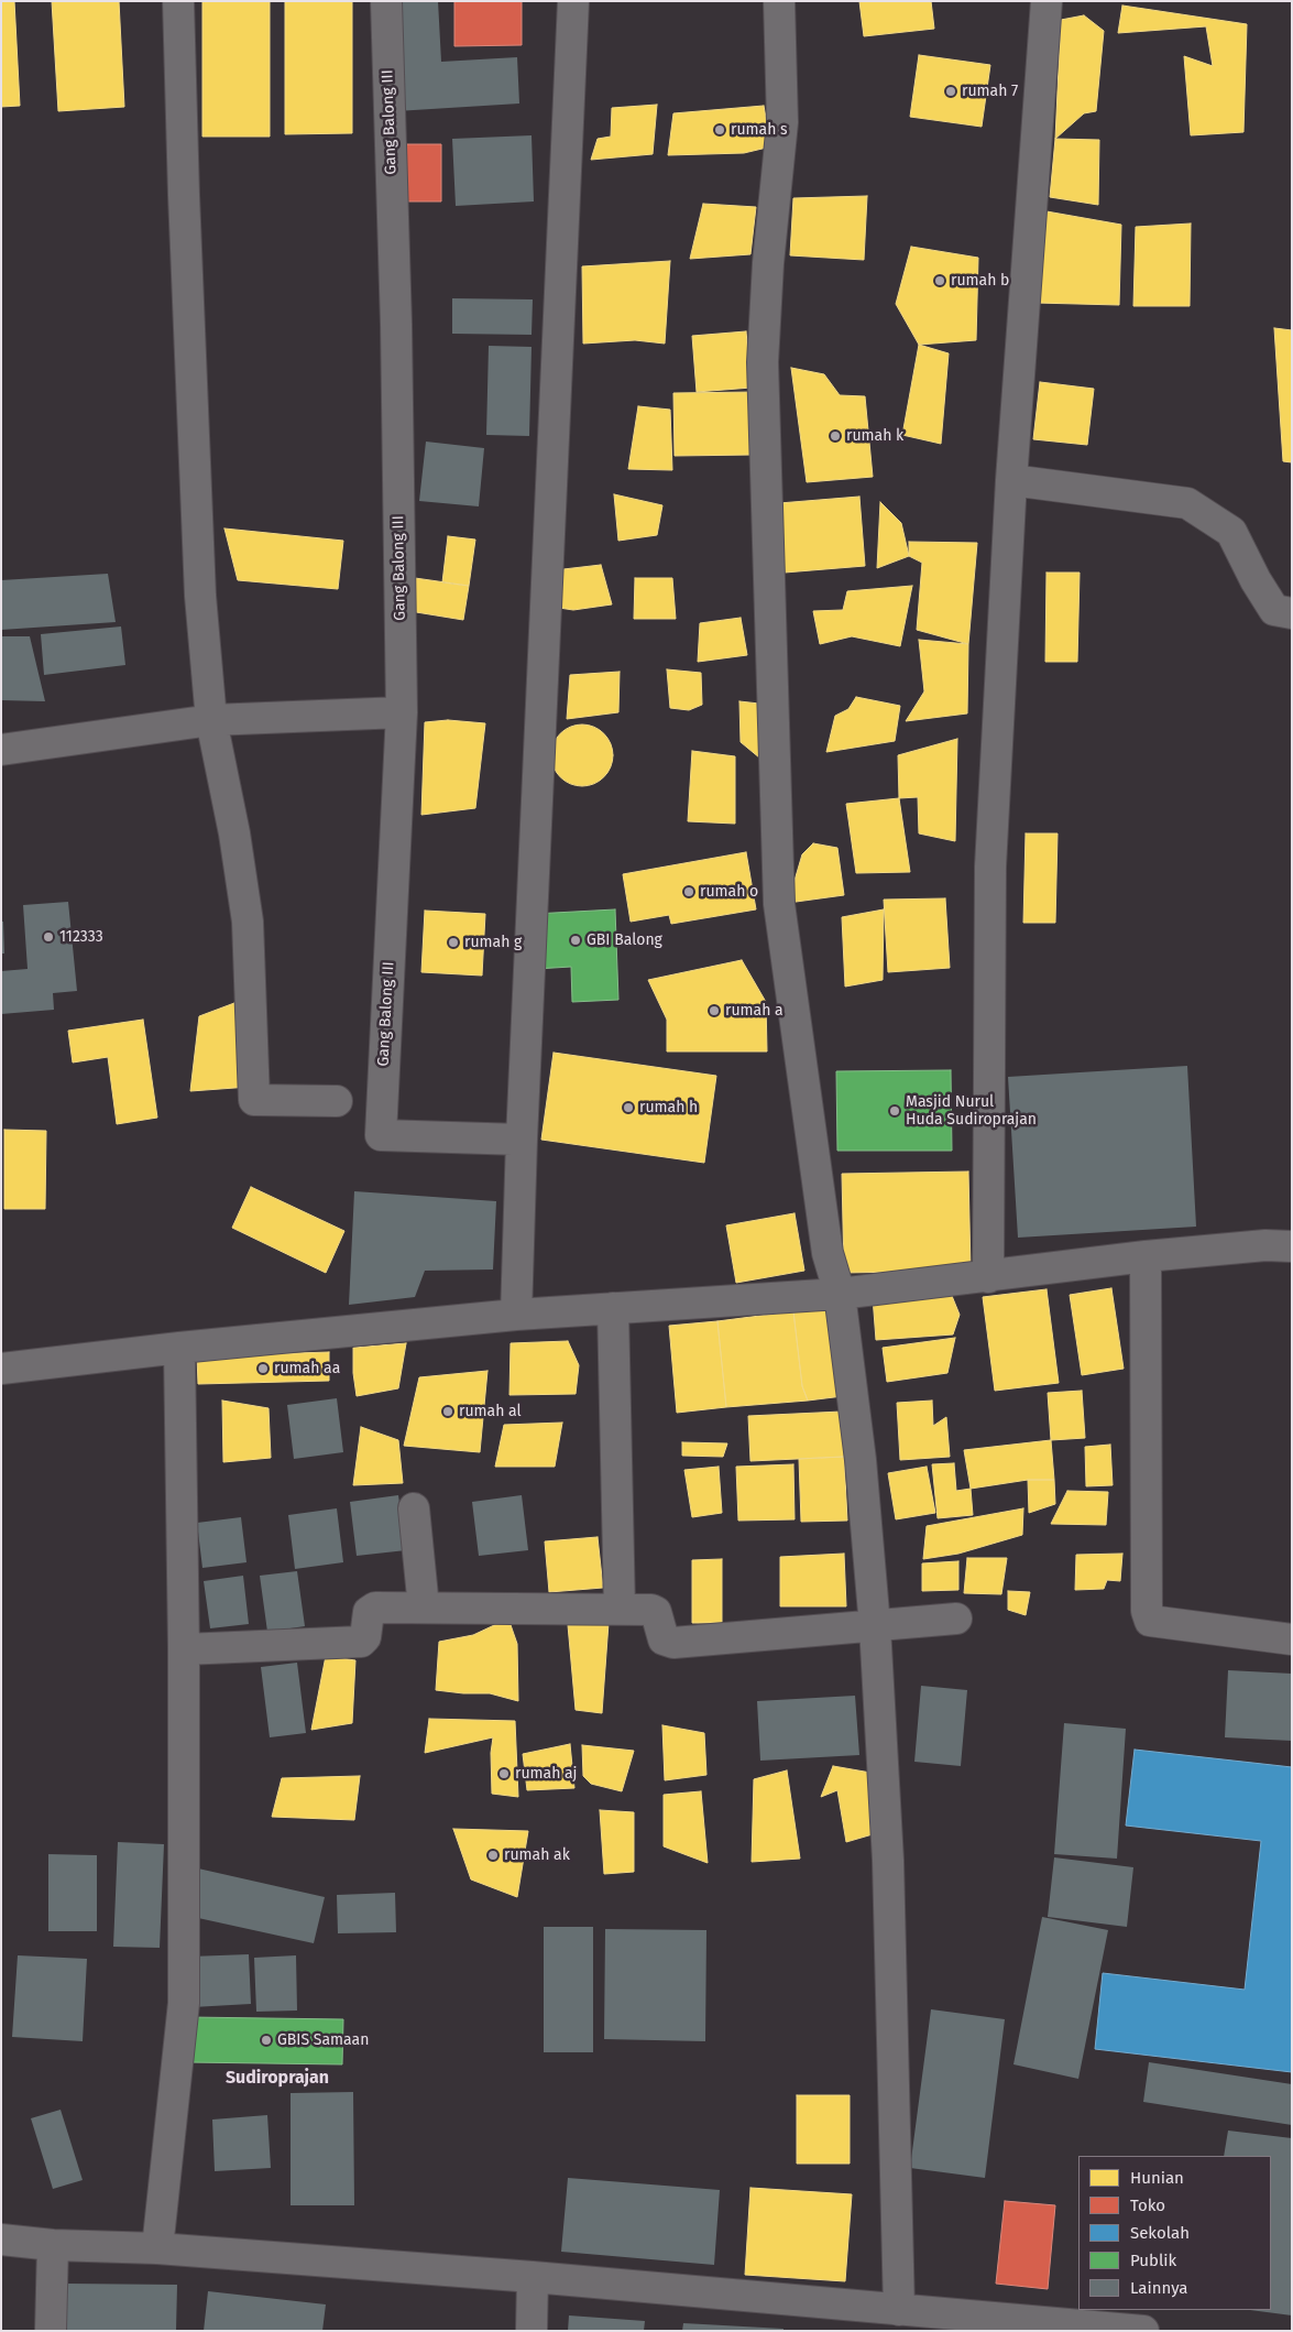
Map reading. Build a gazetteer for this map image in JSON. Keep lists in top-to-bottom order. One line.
{"streets":{"street":["Gang Balong III"]},"districts":["Sudiroprajan"],"places":["rumah 7","rumah s","rumah b","rumah k","rumah o","112333","GBI Balong","rumah g","rumah a","rumah h","Masjid Nurul Huda Sudiroprajan","rumah aa","rumah al","rumah aj","rumah ak","GBIS Samaan"],"legend":["Hunian","Toko","Sekolah","Publik","Lainnya"]}
